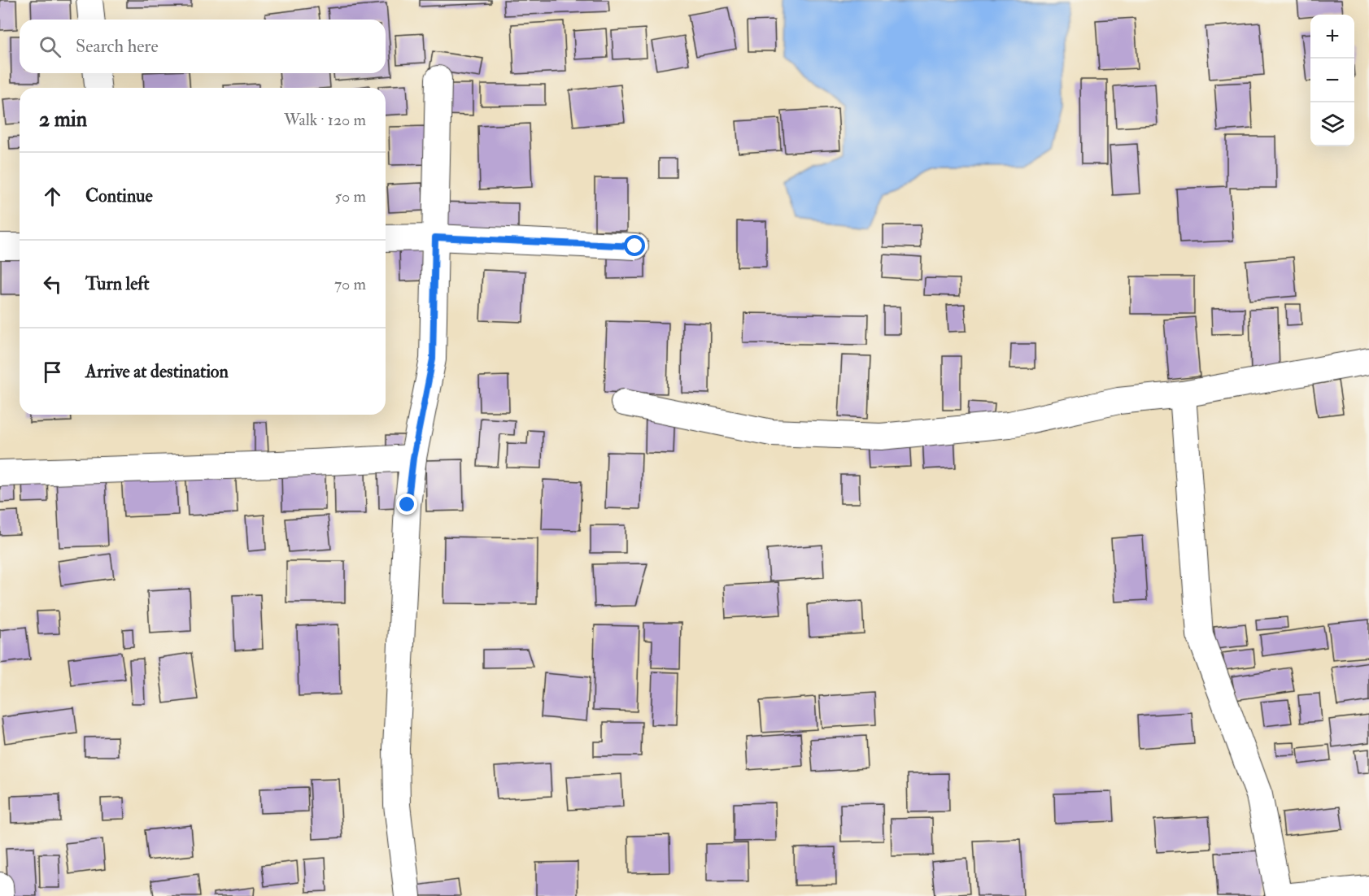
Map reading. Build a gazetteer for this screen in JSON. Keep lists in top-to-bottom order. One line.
{"page":{"map_buttons":["+","−"],"search":"Search here","heading":["2 min","Walk · 120 m"],"list":[["Continue","50 m"],["Turn left","70 m"],"Arrive at destination"]}}
